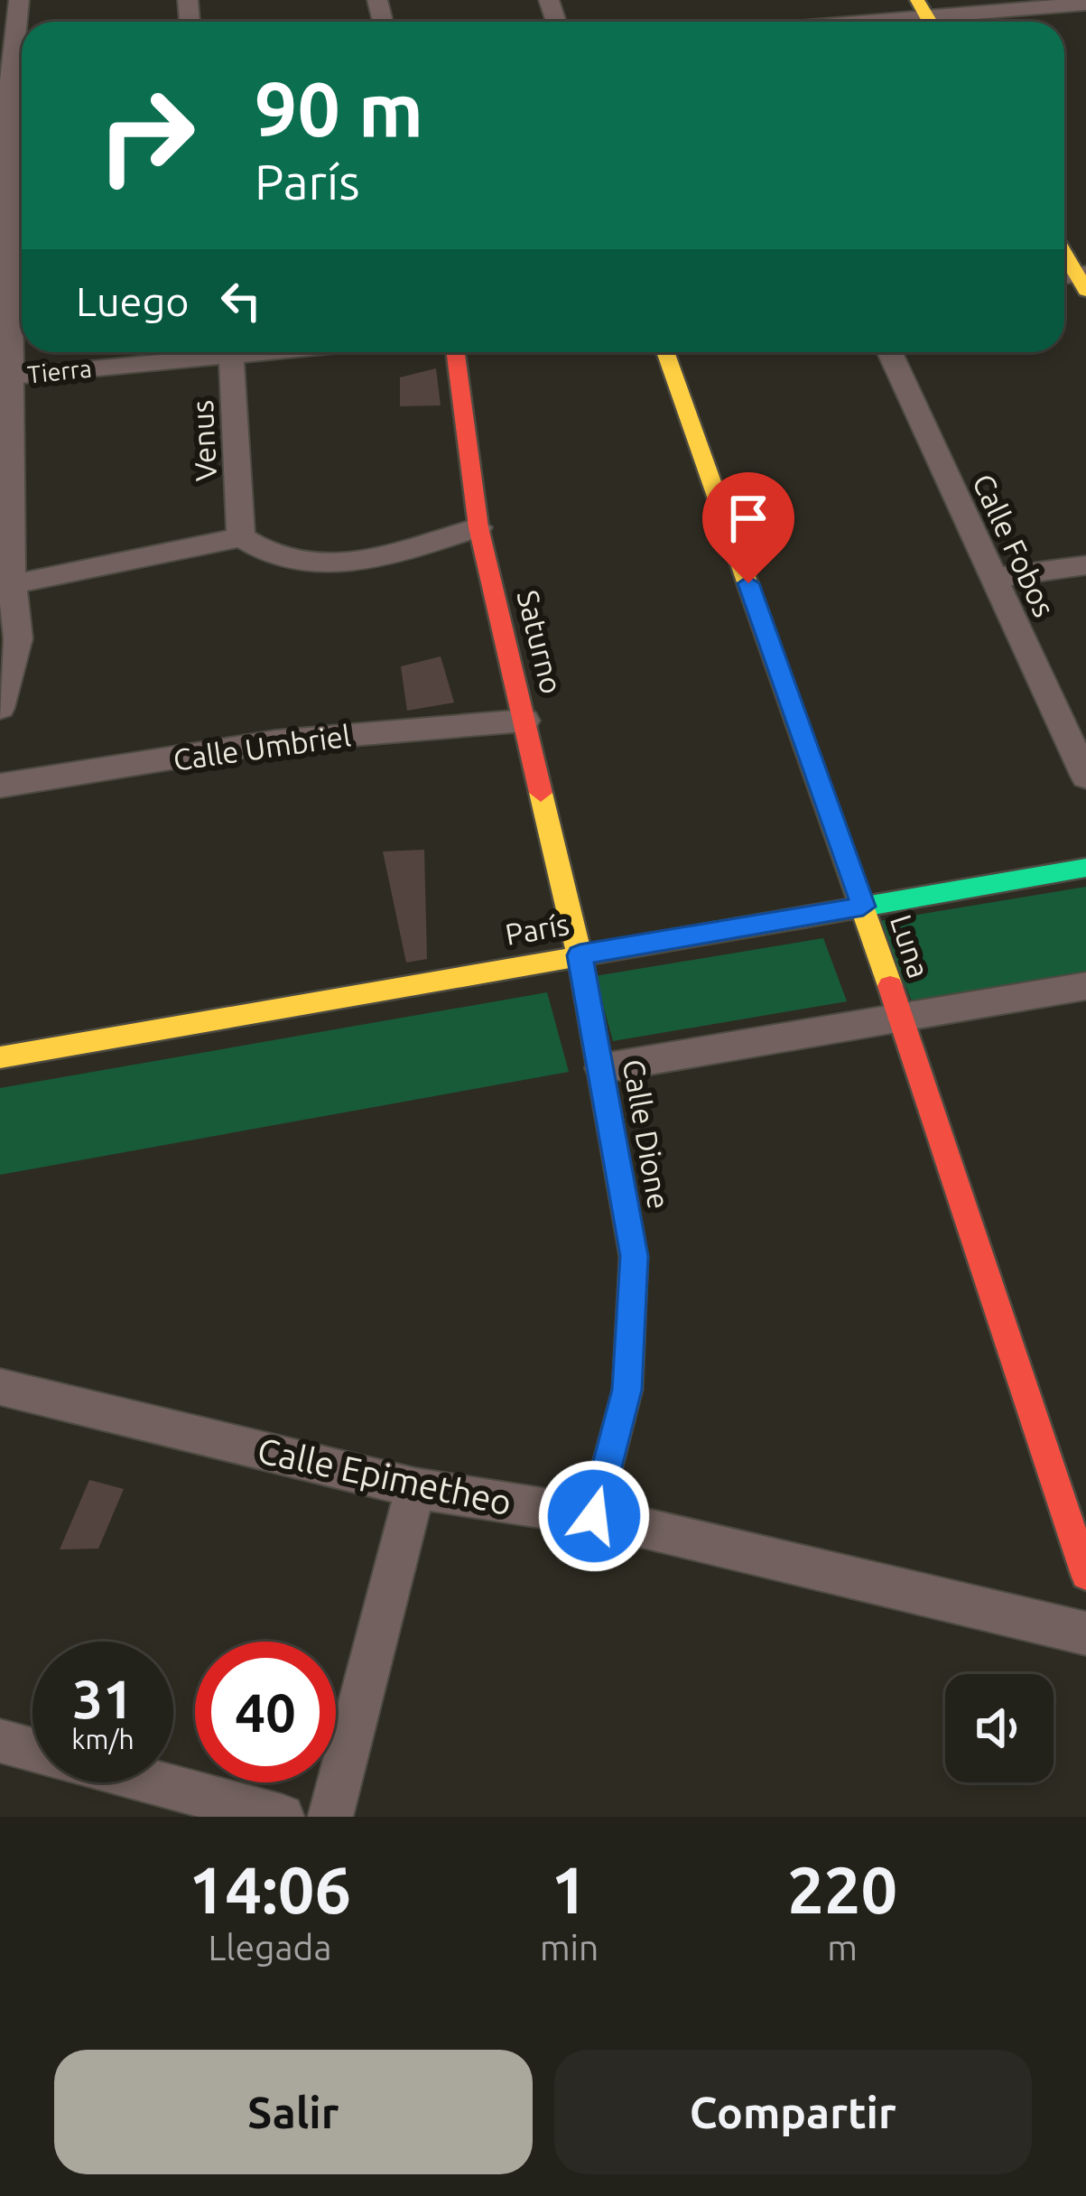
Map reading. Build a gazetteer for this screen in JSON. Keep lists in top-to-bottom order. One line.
{"streets":{"street":["Tierra","Venus","Calle Fobos","Saturno","Calle Umbriel","París","Luna","Calle Dione","Calle Epimetheo"]},"crossings":[["Saturno","Calle Umbriel"],["Saturno","París"],["Saturno","Calle Dione"],["París","Luna"],["París","Calle Dione"],["Calle Dione","Calle Epimetheo"]],"page":{"turn":["90 m","París"],"then":"Luego","speed":"31 km/h","limit":"40","eta":["14:06","Llegada","1","min","220","m"],"buttons":["Salir","Compartir"]}}
